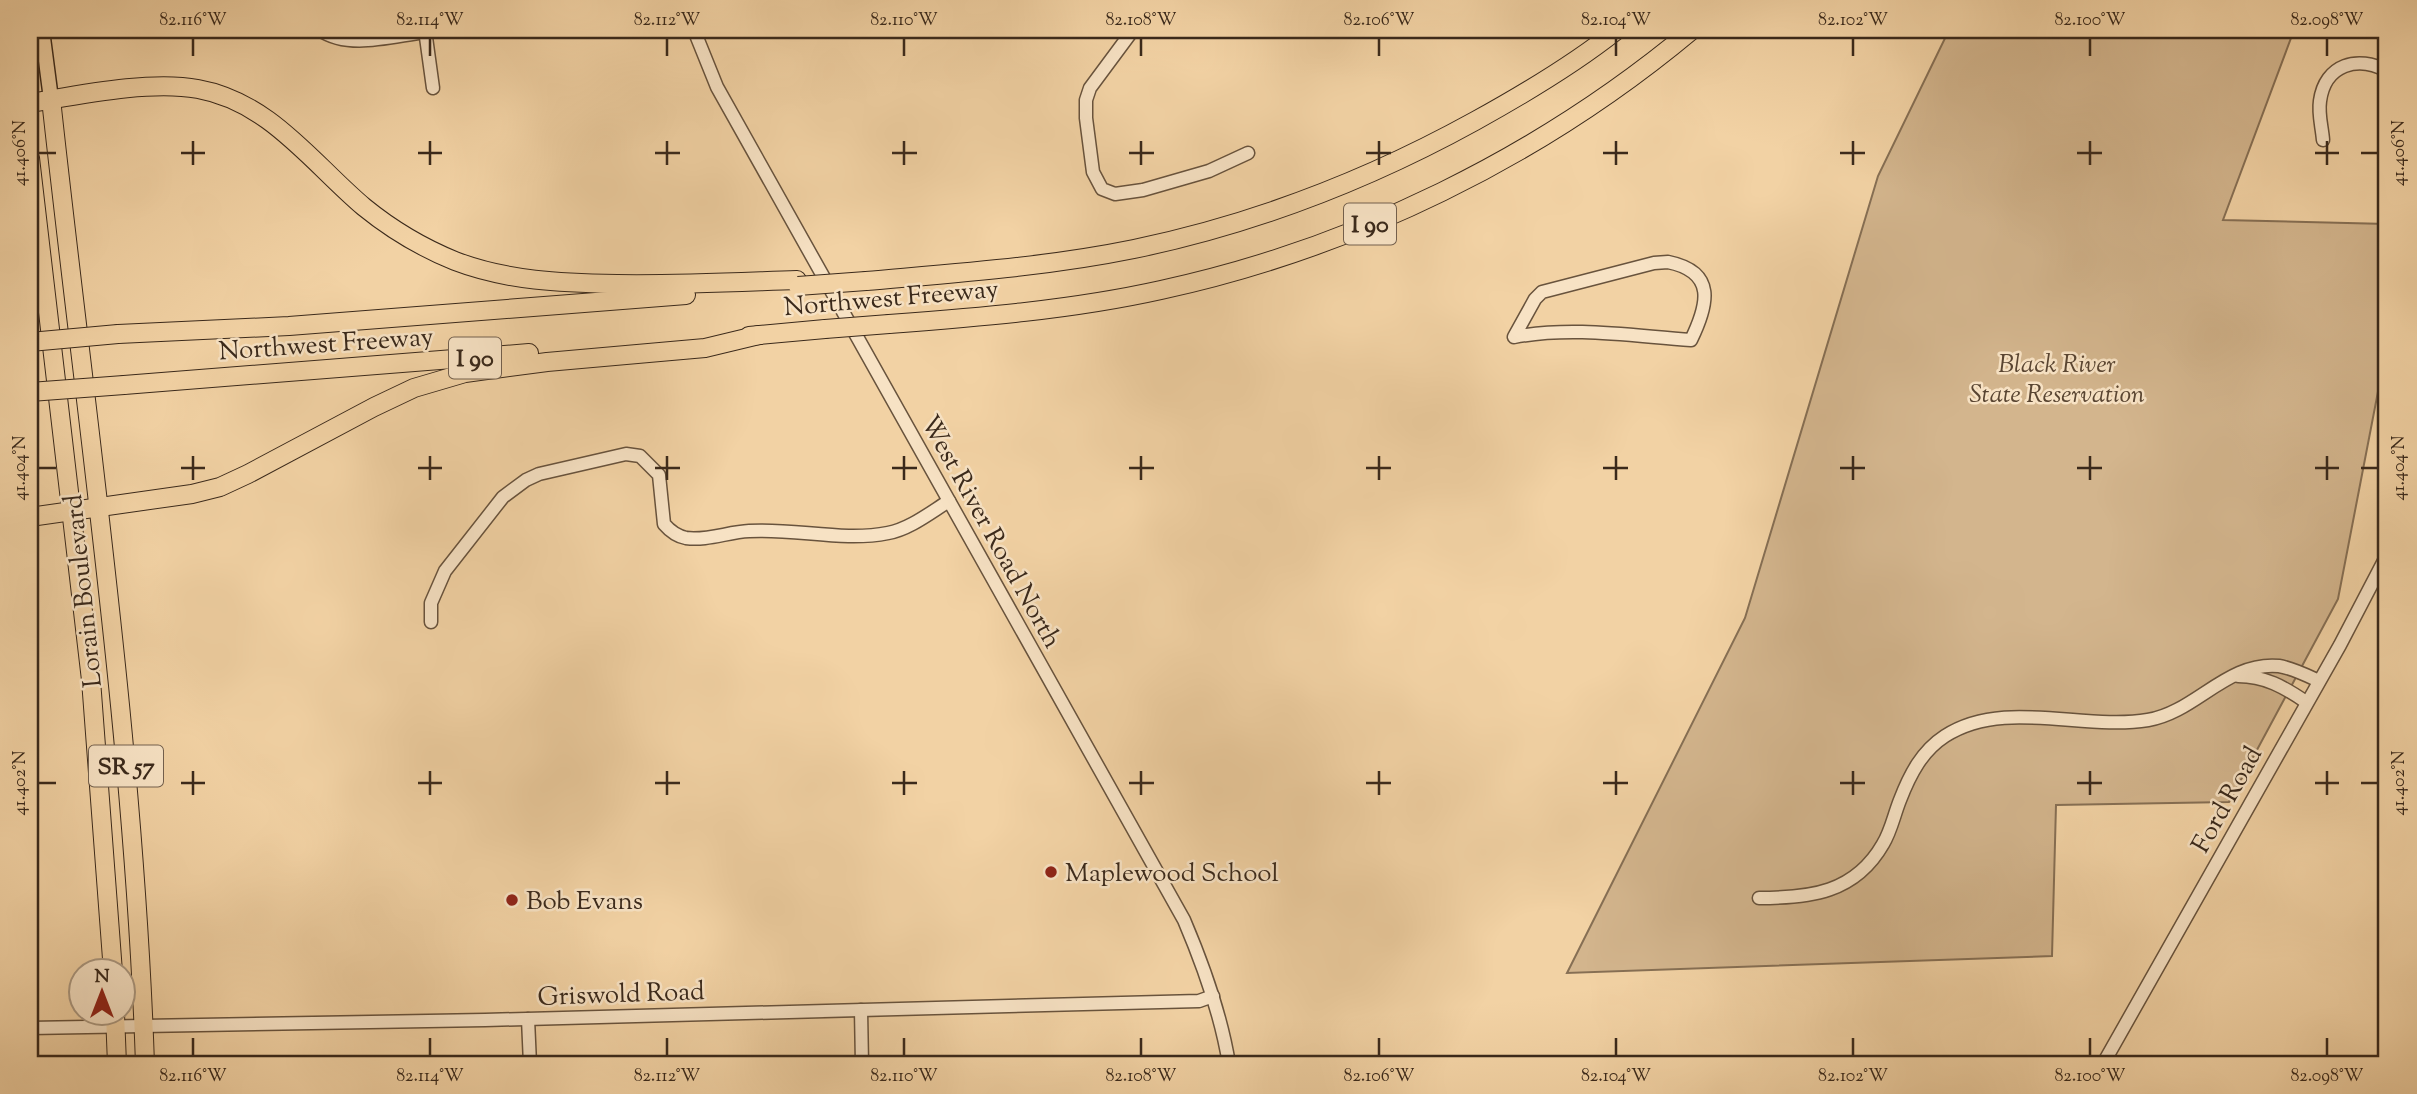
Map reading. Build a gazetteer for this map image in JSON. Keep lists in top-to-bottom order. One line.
{"streets":{"highway":["I 90","Northwest Freeway","Lorain Boulevard","SR 57"],"street":["West River Road North","Ford Road","Griswold Road"]},"crossings":[["West River Road North","Griswold Road"],["Lorain Boulevard","Griswold Road"]],"parks":["Black River State Reservation"],"places":["Maplewood School","Bob Evans"],"north":"top","coordinates":["82.116°W","82.114°W","82.112°W","82.110°W","82.108°W","82.106°W","82.104°W","82.102°W","82.100°W","82.098°W","41.406°N","41.404°N","41.402°N"]}
